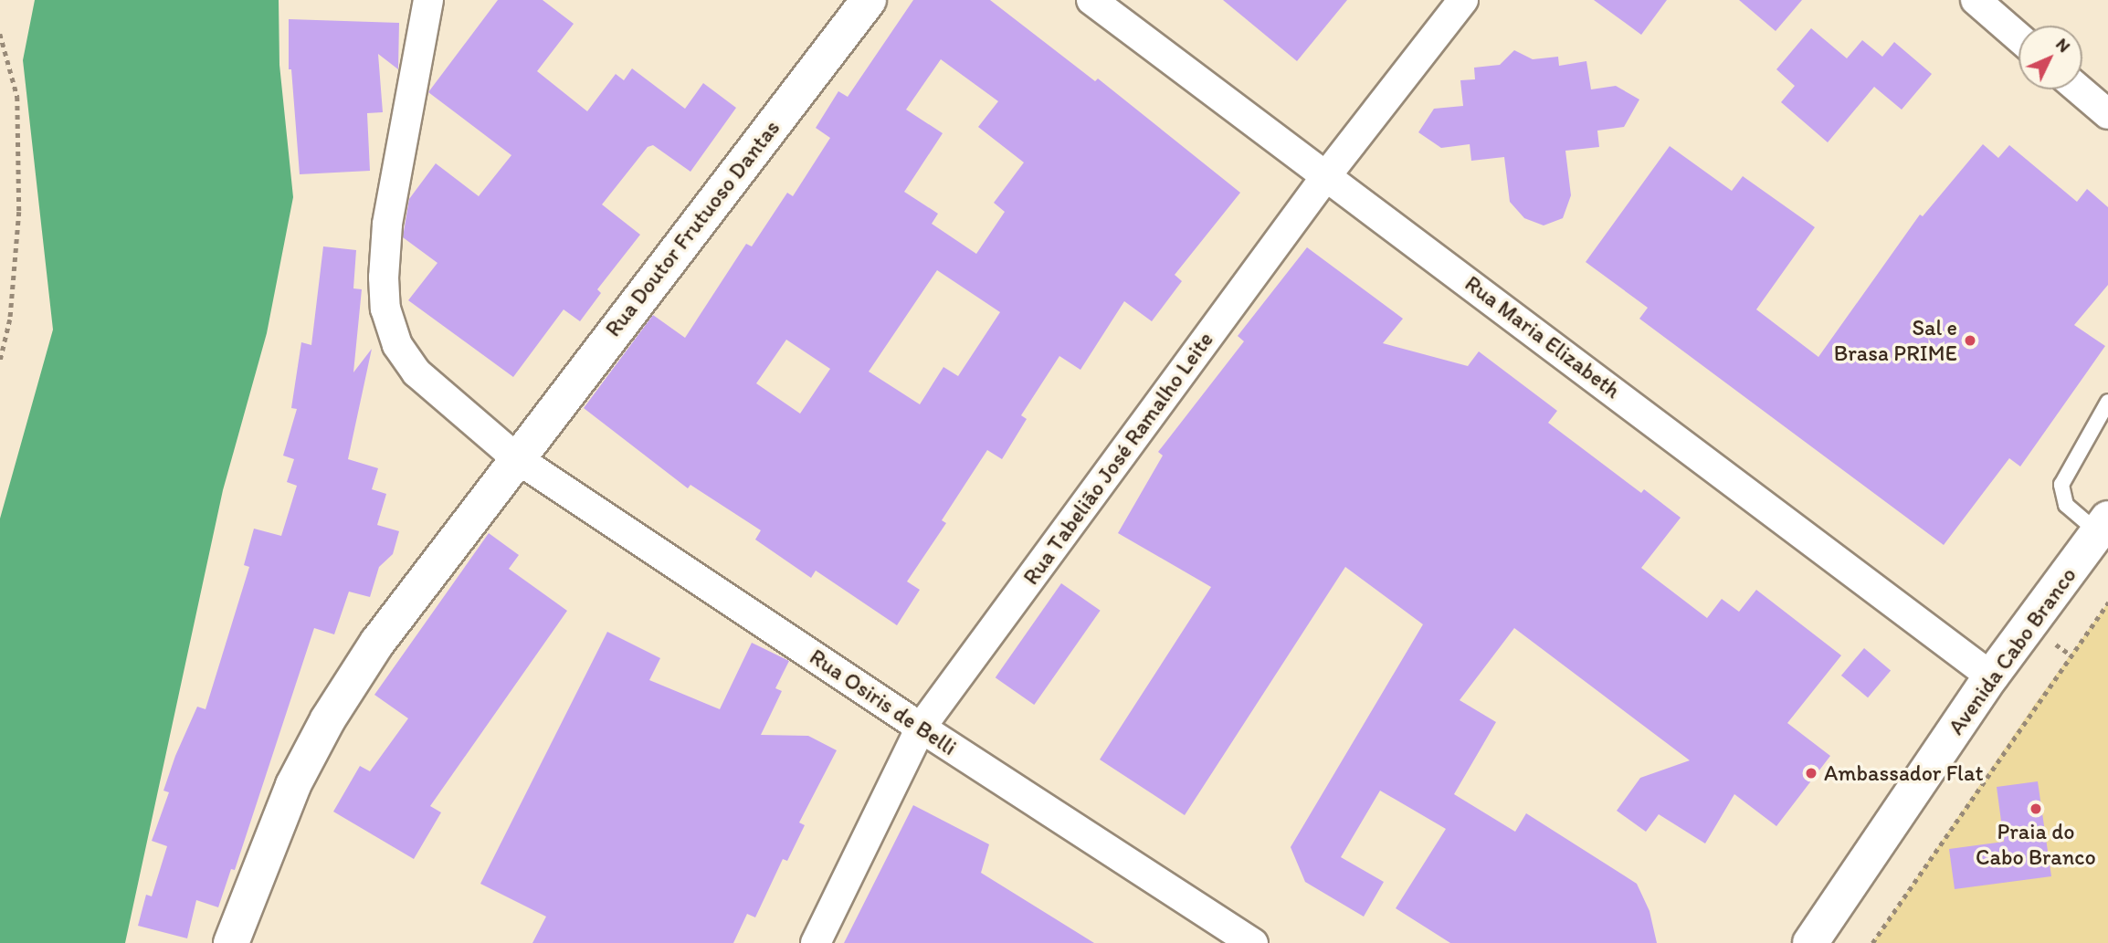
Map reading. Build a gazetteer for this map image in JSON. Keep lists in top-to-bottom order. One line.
{"streets":{"main road":["Rua Doutor Frutuoso Dantas","Avenida Cabo Branco"],"street":["Rua Maria Elizabeth","Rua Tabelião José Ramalho Leite","Rua Osiris de Belli"]},"crossings":[["Rua Doutor Frutuoso Dantas","Rua Osiris de Belli"],["Rua Maria Elizabeth","Rua Tabelião José Ramalho Leite"],["Rua Maria Elizabeth","Avenida Cabo Branco"],["Rua Tabelião José Ramalho Leite","Rua Osiris de Belli"]],"places":["Sal e Brasa PRIME","Ambassador Flat","Praia do Cabo Branco"],"north":"top right"}
